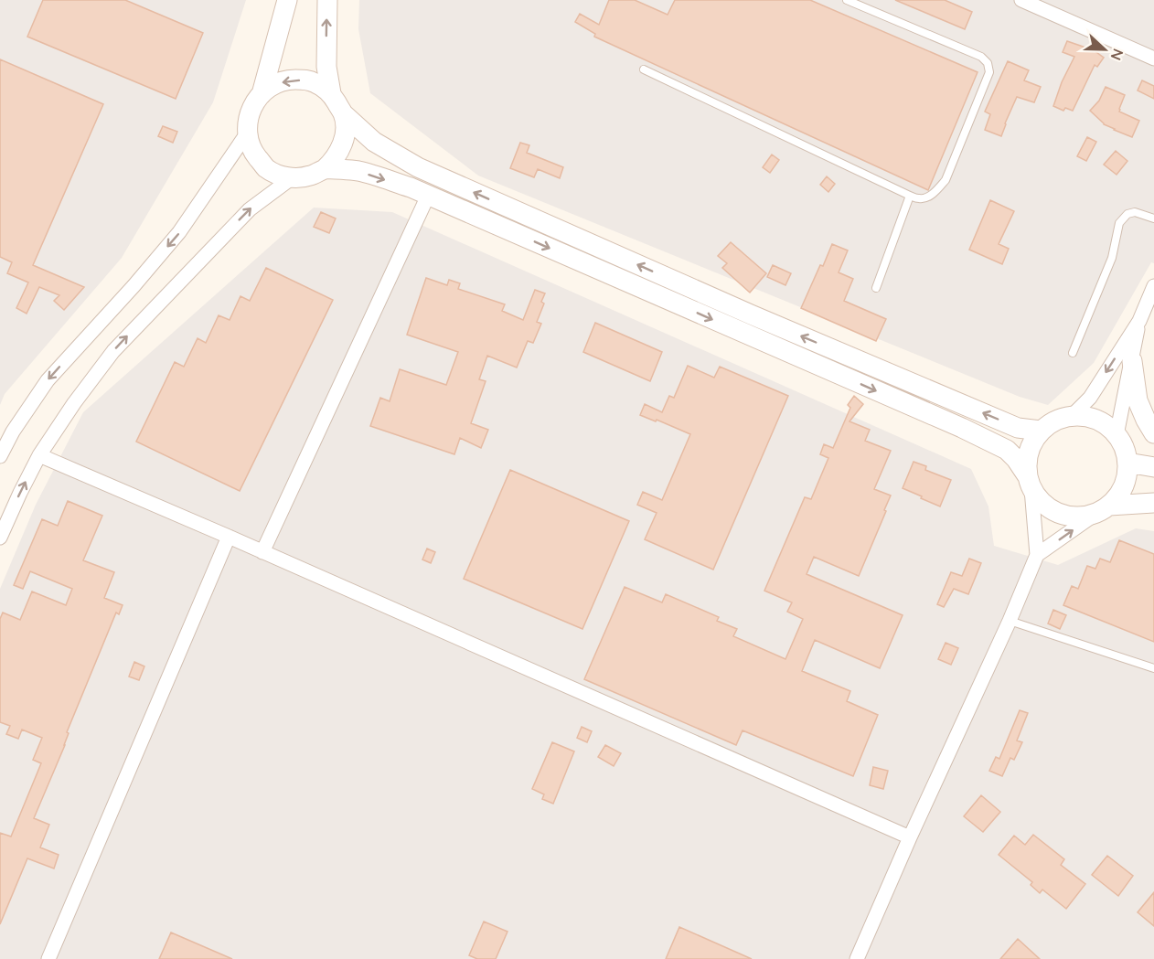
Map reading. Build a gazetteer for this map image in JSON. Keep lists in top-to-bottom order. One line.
{"north":"right"}
